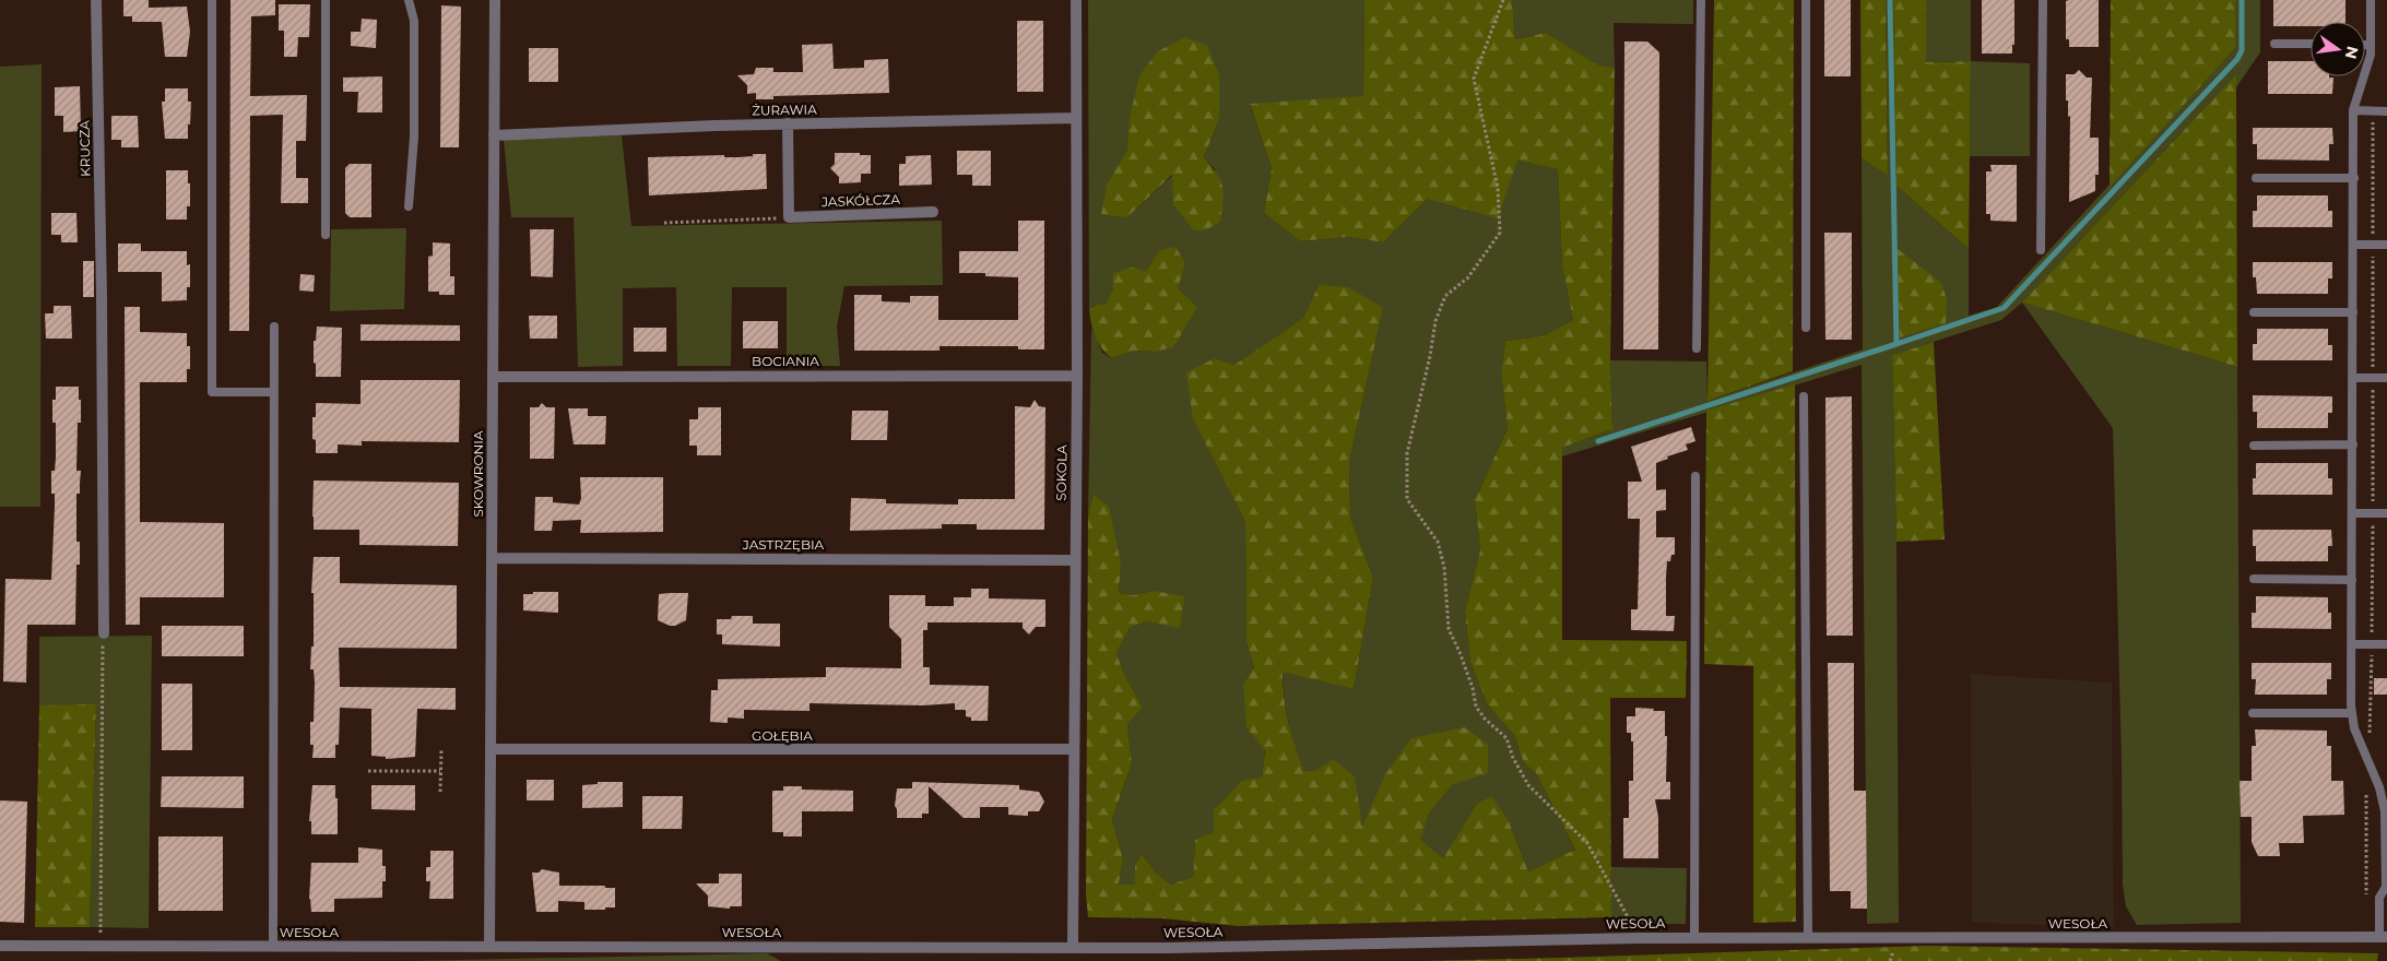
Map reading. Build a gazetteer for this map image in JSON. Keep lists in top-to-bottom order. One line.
{"streets":{"street":["ŻURAWIA","KRUCZA","JASKÓŁCZA","BOCIANIA","SOKOLA","SKOWRONIA","JASTRZĘBIA","GOŁĘBIA","WESOŁA"]},"crossings":[["ŻURAWIA","SOKOLA"],["ŻURAWIA","SKOWRONIA"],["BOCIANIA","SOKOLA"],["BOCIANIA","SKOWRONIA"],["SOKOLA","JASTRZĘBIA"],["SOKOLA","GOŁĘBIA"],["SOKOLA","WESOŁA"],["SKOWRONIA","JASTRZĘBIA"],["SKOWRONIA","GOŁĘBIA"],["SKOWRONIA","WESOŁA"]],"north":"right"}
